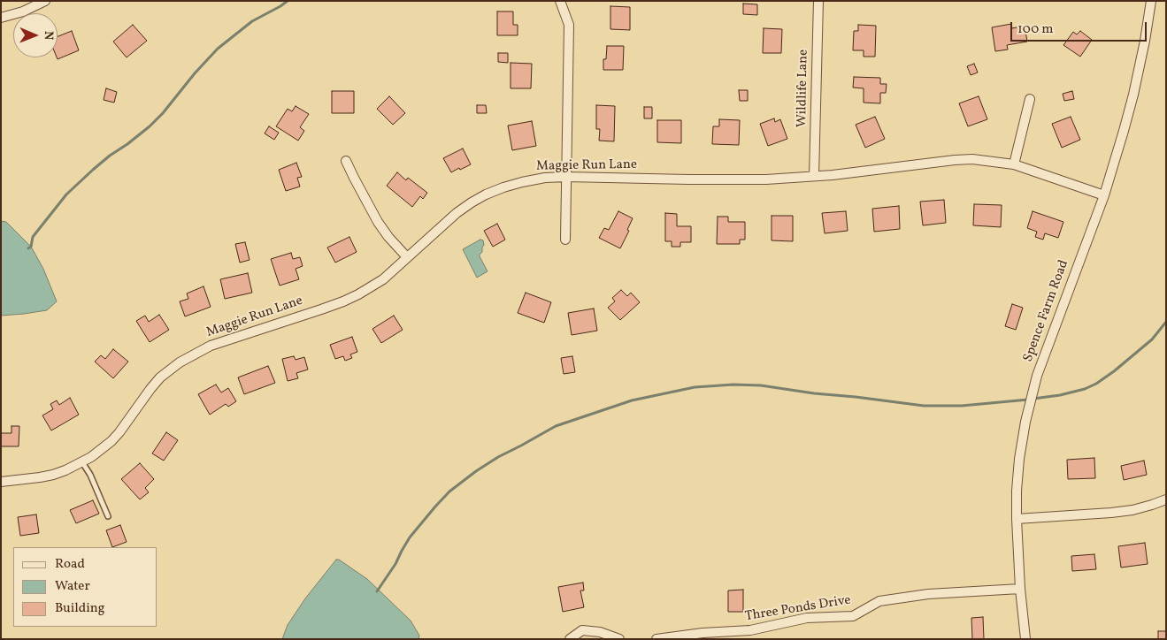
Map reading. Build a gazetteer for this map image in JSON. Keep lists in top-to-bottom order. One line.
{"streets":{"street":["Wildlife Lane","Maggie Run Lane","Spence Farm Road","Three Ponds Drive"]},"crossings":[["Wildlife Lane","Maggie Run Lane"],["Maggie Run Lane","Spence Farm Road"],["Spence Farm Road","Three Ponds Drive"]],"legend":["Road","Water","Building"],"scale_bar":"100 m","north":"right"}
